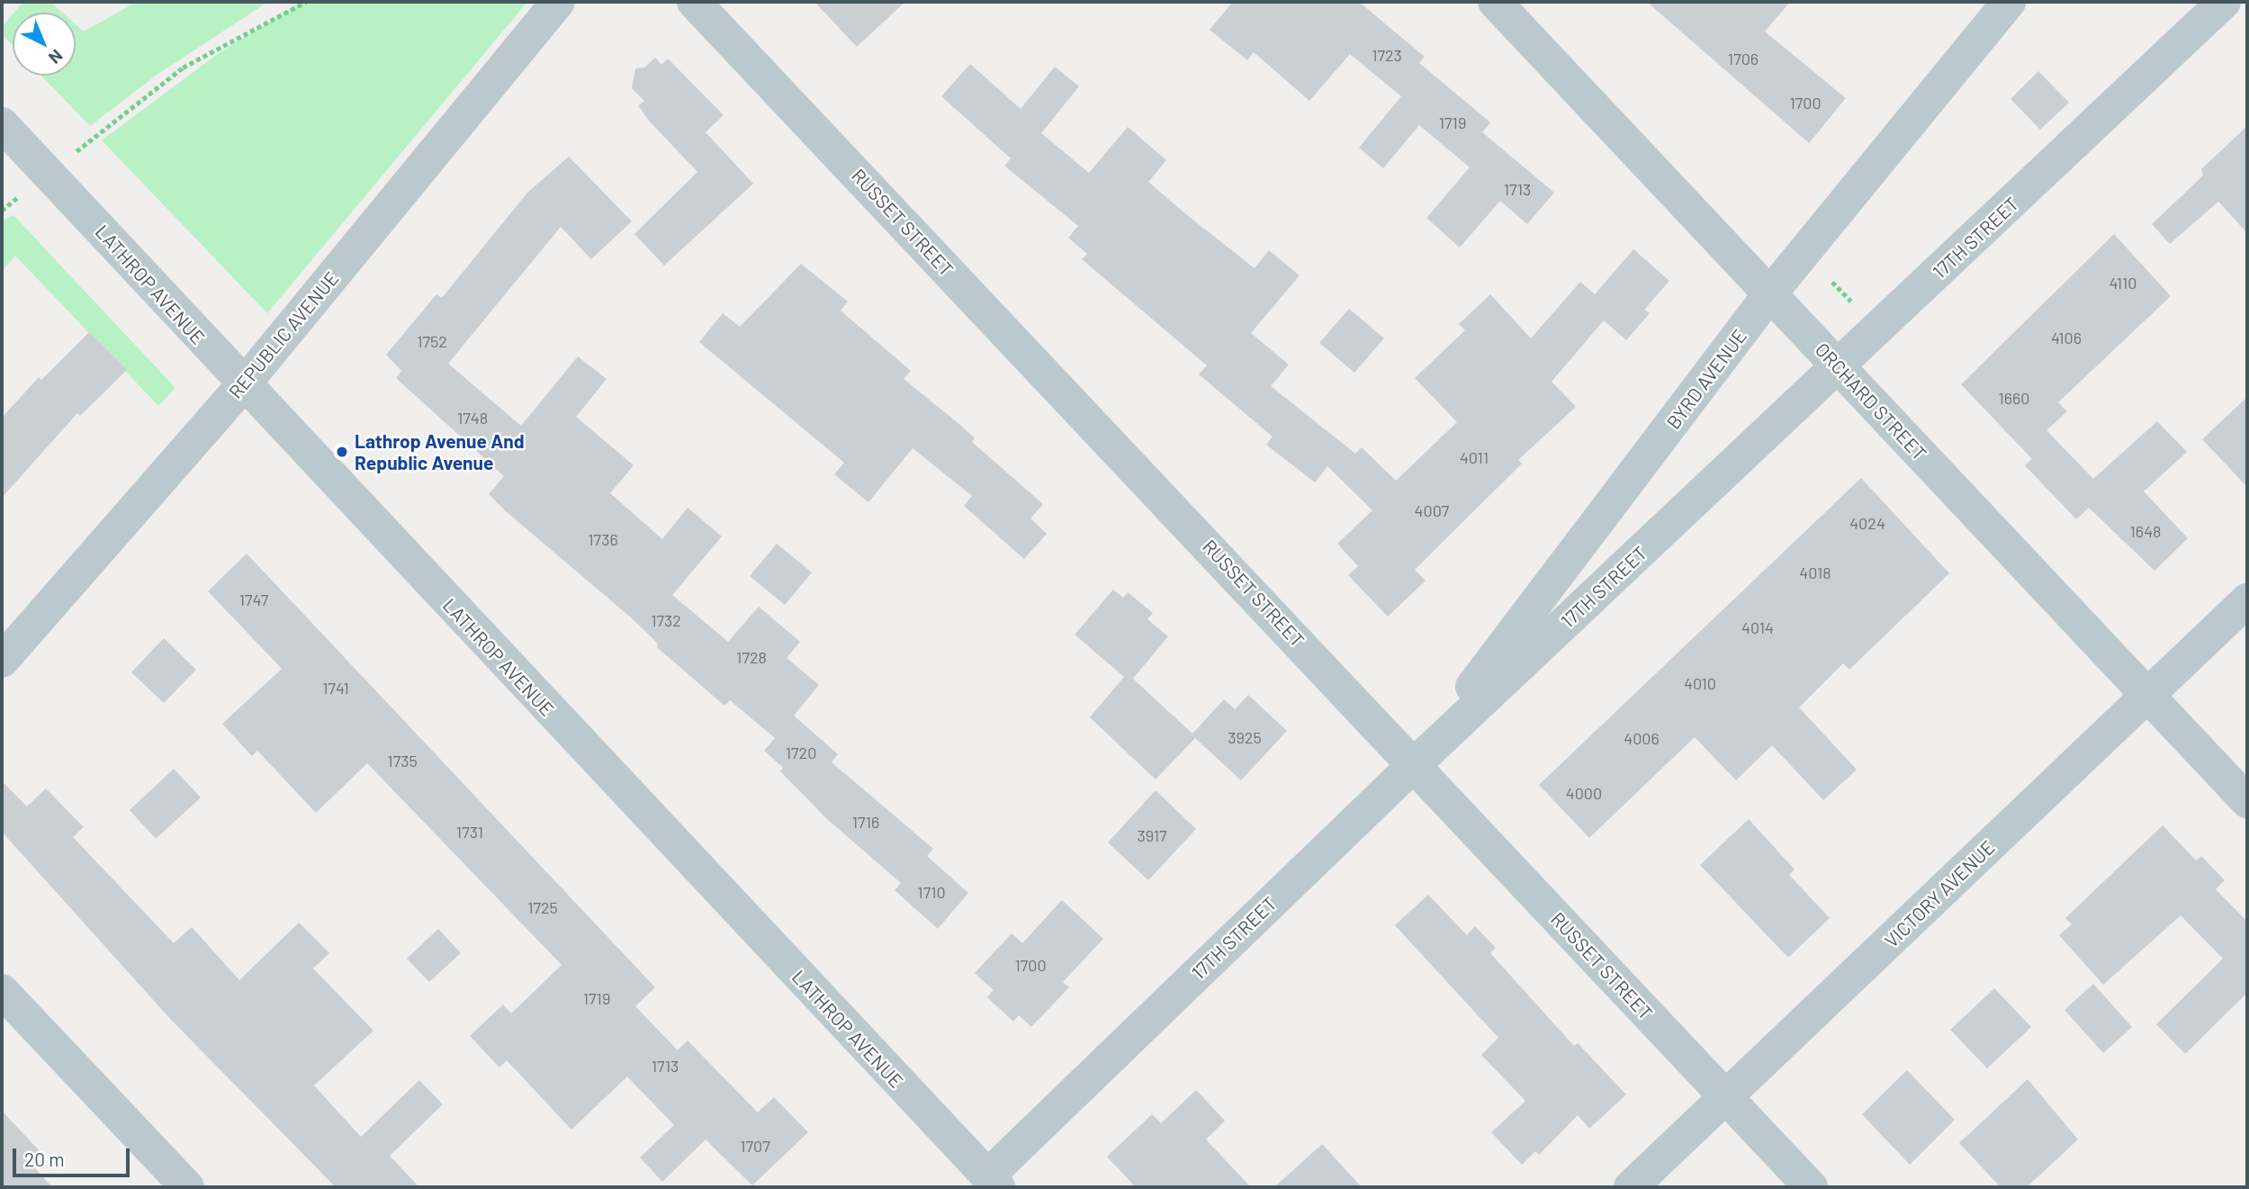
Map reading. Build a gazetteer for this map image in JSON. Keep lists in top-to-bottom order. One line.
{"streets":{"street":["RUSSET STREET","17TH STREET","LATHROP AVENUE","REPUBLIC AVENUE","BYRD AVENUE","ORCHARD STREET","VICTORY AVENUE"]},"crossings":[["RUSSET STREET","17TH STREET"],["RUSSET STREET","BYRD AVENUE"],["RUSSET STREET","VICTORY AVENUE"],["17TH STREET","LATHROP AVENUE"],["17TH STREET","BYRD AVENUE"],["17TH STREET","ORCHARD STREET"],["LATHROP AVENUE","REPUBLIC AVENUE"],["BYRD AVENUE","ORCHARD STREET"],["ORCHARD STREET","VICTORY AVENUE"]],"places":["Lathrop Avenue And Republic Avenue"],"house_numbers":["1723","1706","1700","1719","1713","4110","4106","1752","1660","1748","4011","4007","4024","1648","1736","4018","1747","1732","4014","1728","4010","1741","3925","4006","1720","1735","4000","1716","1731","3917","1710","1725","1700","1719","1713","1707"],"scale_bar":"20 m","north":"bottom right"}
